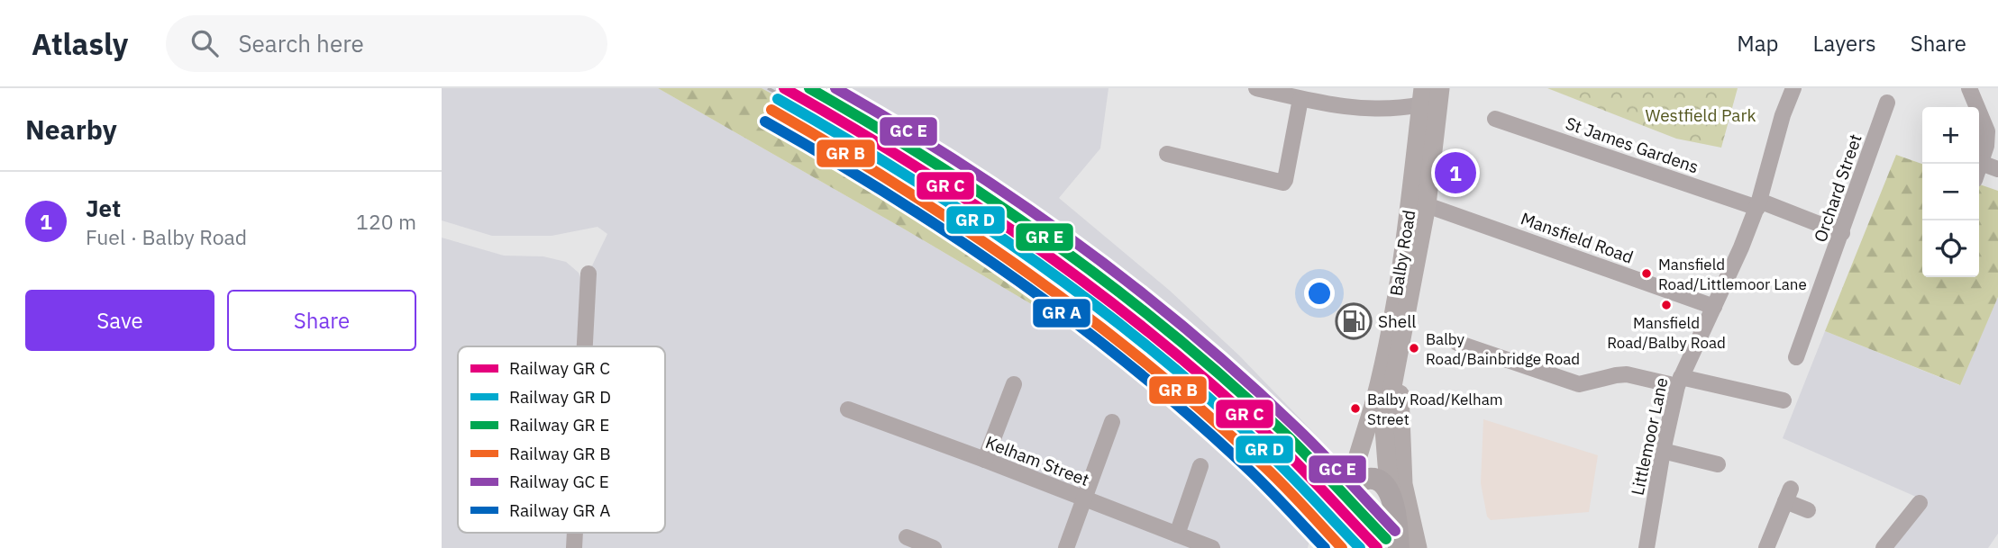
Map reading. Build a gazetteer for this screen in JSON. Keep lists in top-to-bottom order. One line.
{"streets":{"main road":["Balby Road"],"street":["St James Gardens","Orchard Street","Mansfield Road","Littlemoor Lane","Kelham Street"]},"crossings":[["St James Gardens","Orchard Street"],["St James Gardens","Littlemoor Lane"],["Mansfield Road","Balby Road"],["Mansfield Road","Littlemoor Lane"]],"parks":["Westfield Park"],"places":{"other":["Mansfield Road/Littlemoor Lane","Mansfield Road/Balby Road","Balby Road/Bainbridge Road","Balby Road/Kelham Street"],"fuel station":["Shell"]},"legend":["Railway GR C","Railway GR D","Railway GR E","Railway GR B","Railway GC E","Railway GR A"],"page":{"header":"Atlasly","search":"Search here","nav":["Map","Layers","Share"],"heading":"Nearby","map_buttons":["+","−"],"pins":"1","list":[{"mark":"1","name":"Jet","note":"Fuel · Balby Road","value":"120 m"}],"buttons":["Save","Share"]}}
